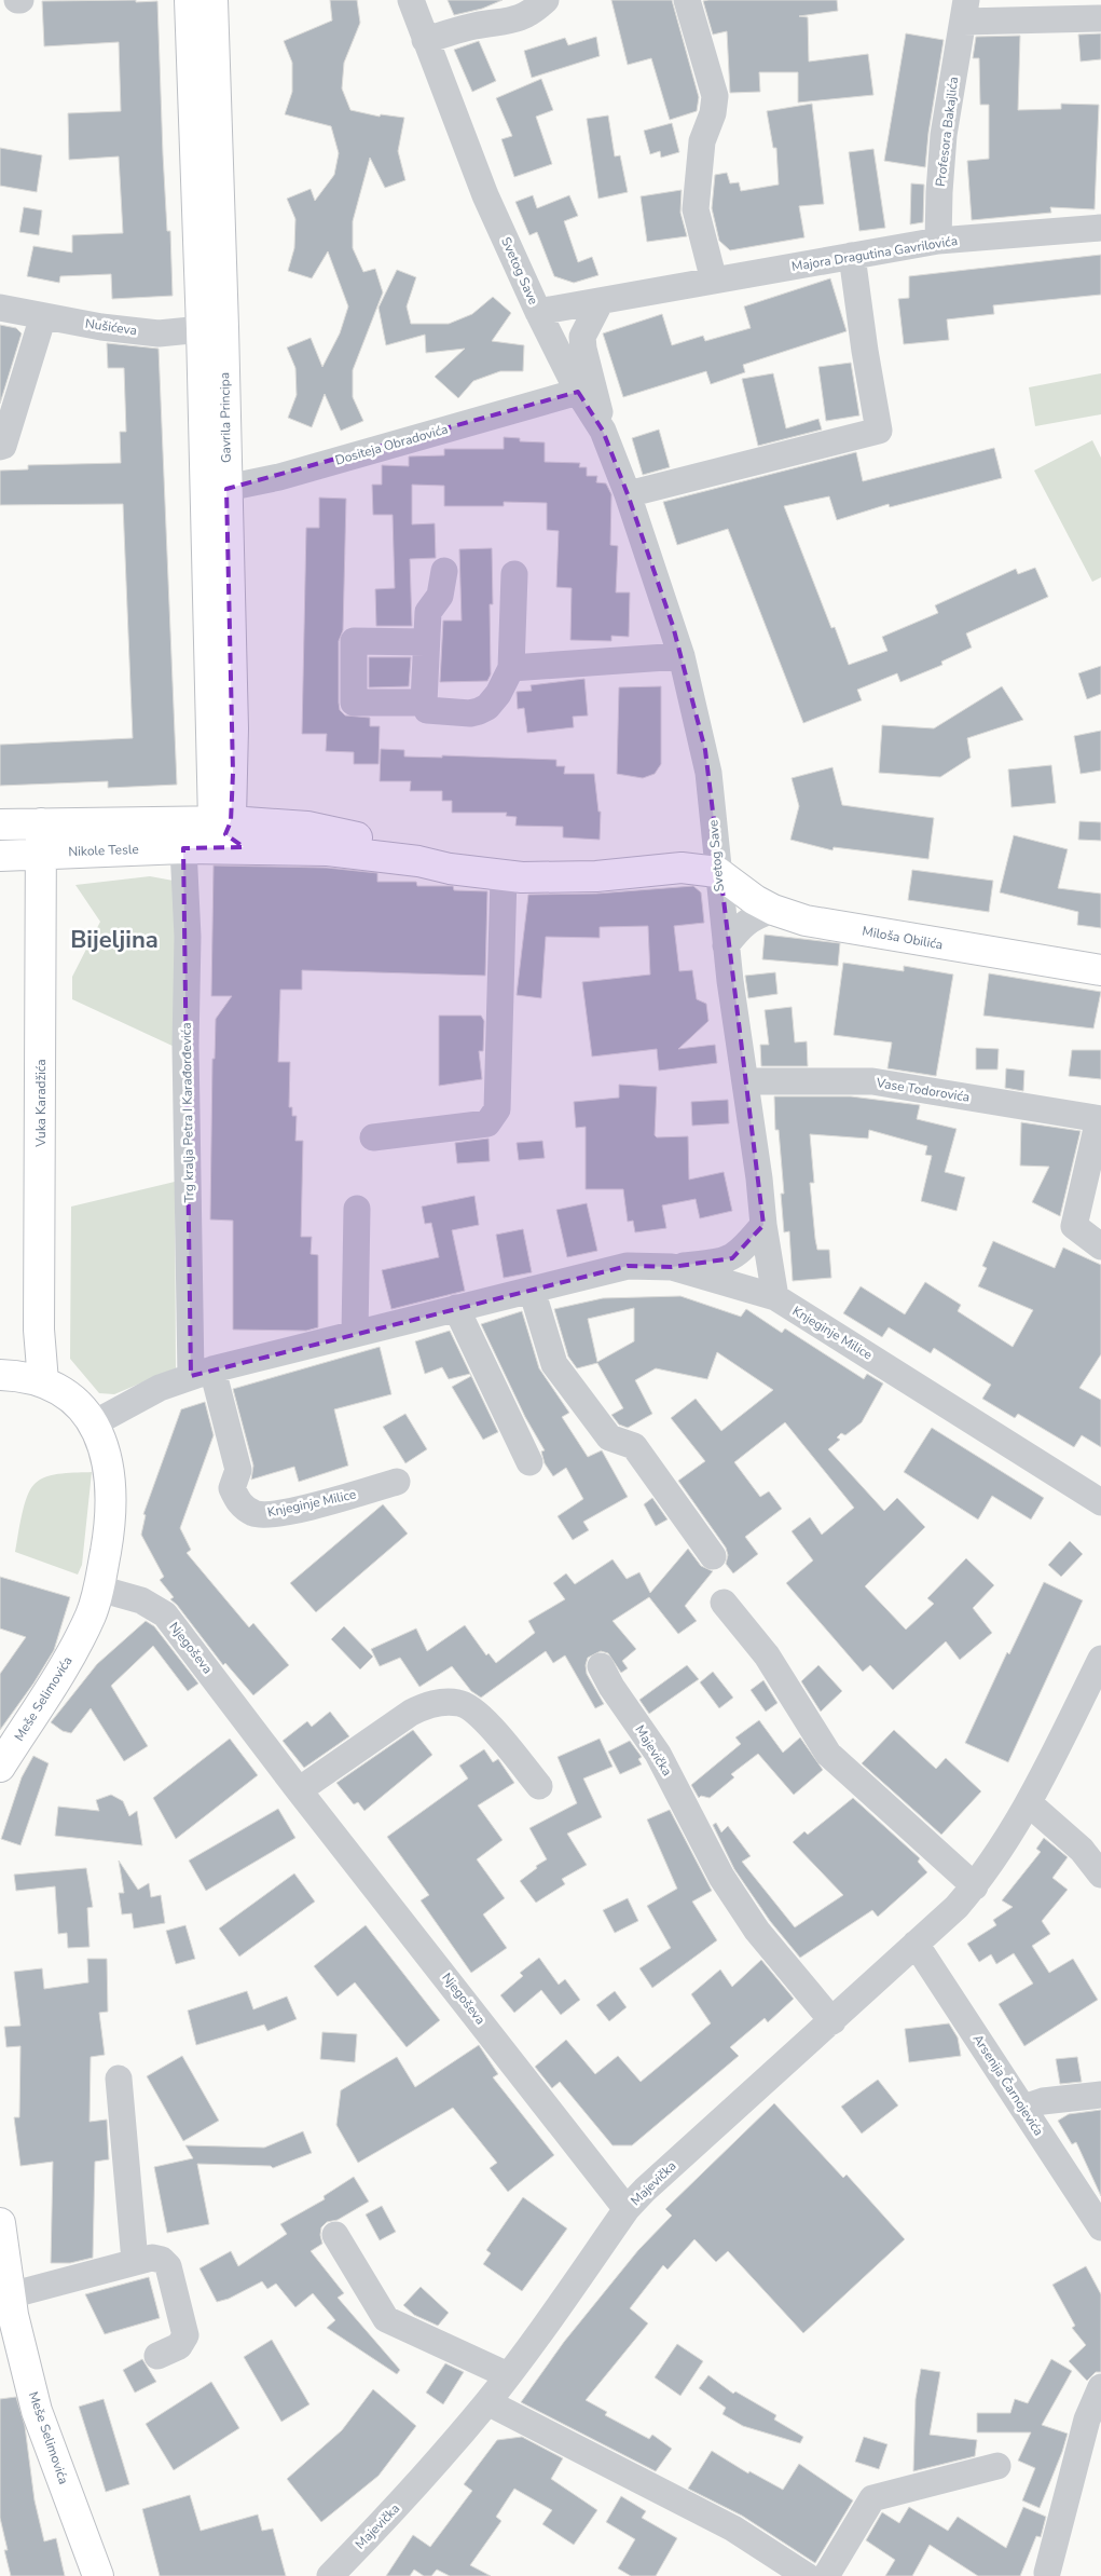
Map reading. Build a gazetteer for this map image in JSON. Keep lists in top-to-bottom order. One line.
{"streets":{"main road":["Gavrila Principa","Nikole Tesle","Miloša Obilića","Vuka Karadžića","Meše Selimovića"],"street":["Profesora Bakajlića","Majora Dragutina Gavrilovića","Svetog Save","Nušićeva","Dositeja Obradovića","Vase Todorovića","Trg kralja Petra I Karađorđevića","Knjeginje Milice","Njegoševa","Majevička","Arsenija Čarnojevića"]},"crossings":[["Profesora Bakajlića","Majora Dragutina Gavrilovića"],["Majora Dragutina Gavrilovića","Svetog Save"],["Svetog Save","Dositeja Obradovića"],["Svetog Save","Miloša Obilića"],["Svetog Save","Vase Todorovića"],["Svetog Save","Knjeginje Milice"],["Nušićeva","Gavrila Principa"],["Gavrila Principa","Dositeja Obradovića"],["Gavrila Principa","Nikole Tesle"],["Gavrila Principa","Trg kralja Petra I Karađorđevića"],["Nikole Tesle","Vuka Karadžića"],["Nikole Tesle","Trg kralja Petra I Karađorđevića"],["Vuka Karadžića","Meše Selimovića"],["Trg kralja Petra I Karađorđevića","Knjeginje Milice"],["Knjeginje Milice","Meše Selimovića"],["Njegoševa","Meše Selimovića"],["Njegoševa","Majevička"],["Majevička","Arsenija Čarnojevića"]],"districts":["Bijeljina"]}
